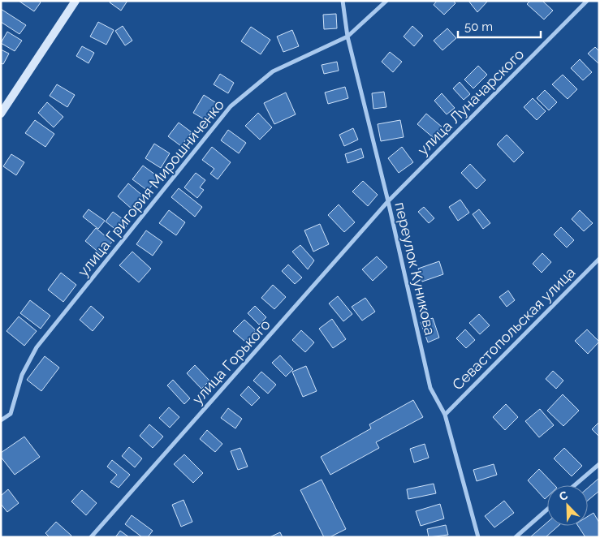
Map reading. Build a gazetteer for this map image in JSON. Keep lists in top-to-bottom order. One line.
{"streets":{"street":["улица Луначарского","улица Григория Мирошниченко","переулок Куникова","Севастопольская улица","улица Горького"]},"crossings":[["улица Луначарского","переулок Куникова"],["улица Луначарского","улица Горького"],["улица Григория Мирошниченко","переулок Куникова"],["переулок Куникова","Севастопольская улица"],["переулок Куникова","улица Горького"]],"scale_bar":"50 m","north":"top left"}
